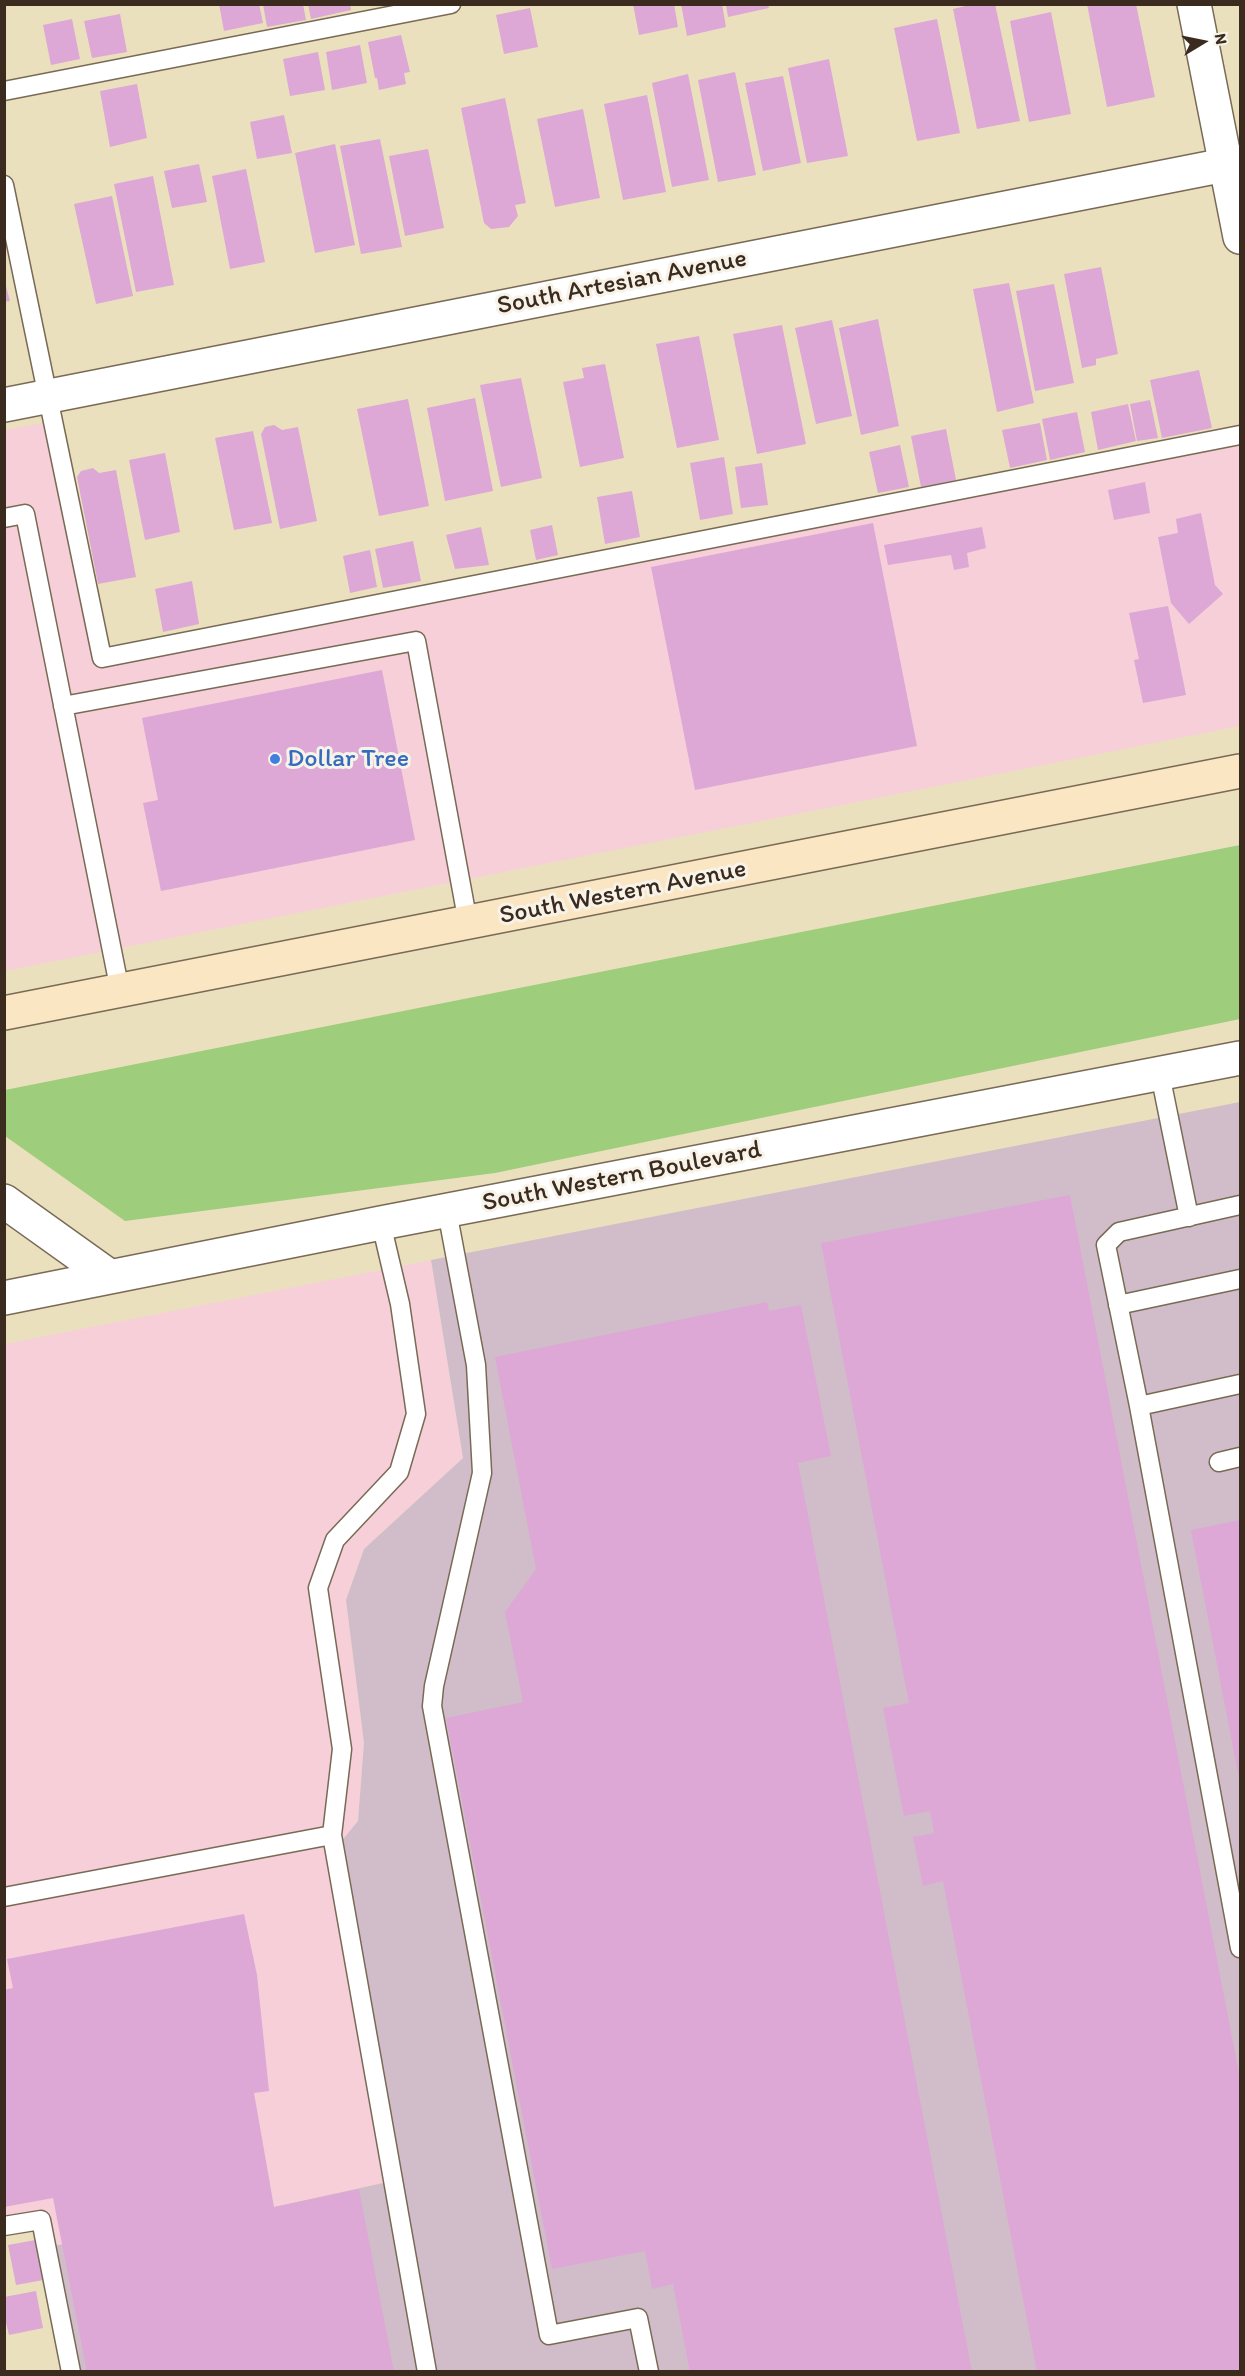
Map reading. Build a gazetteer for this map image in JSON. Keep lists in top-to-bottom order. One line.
{"streets":{"main road":["South Western Avenue"],"street":["South Artesian Avenue","South Western Boulevard"]},"places":["Dollar Tree"],"north":"right"}
